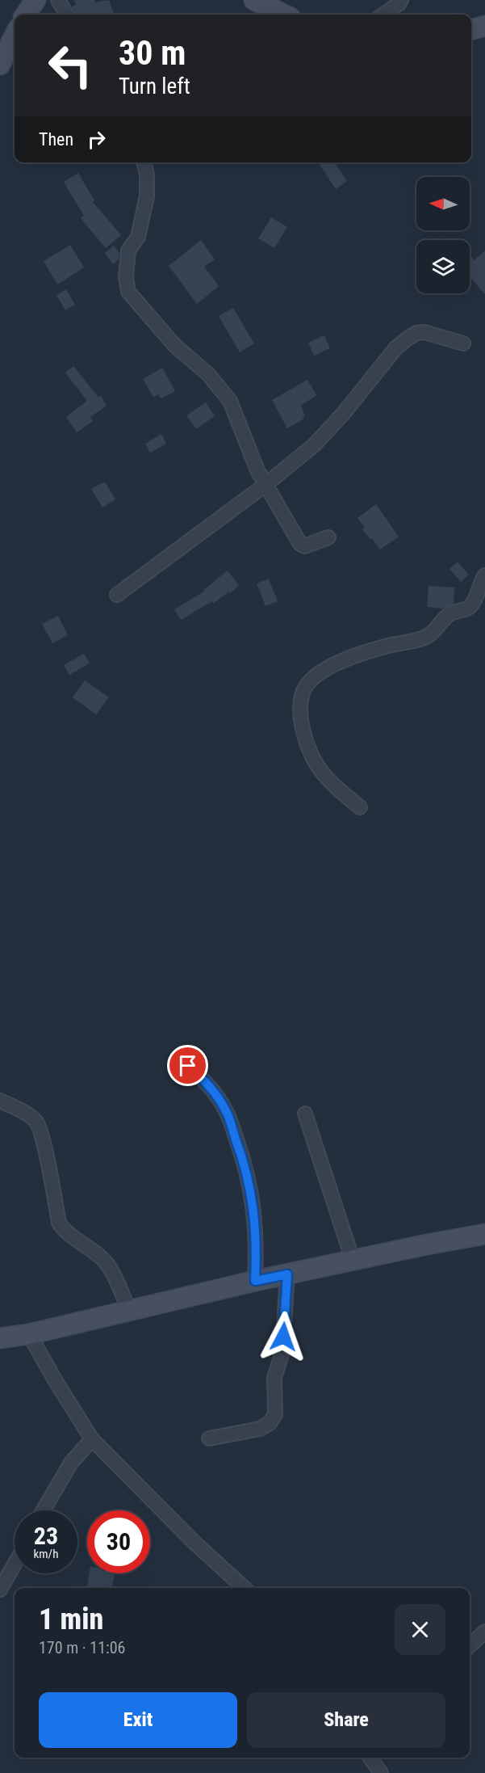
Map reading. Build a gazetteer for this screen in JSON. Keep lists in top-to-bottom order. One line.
{"north":"left","page":{"turn":["30 m","Turn left"],"then":"Then","speed":"23 km/h","limit":"30","heading":["1 min","170 m · 11:06"],"buttons":["Exit","Share"]}}
